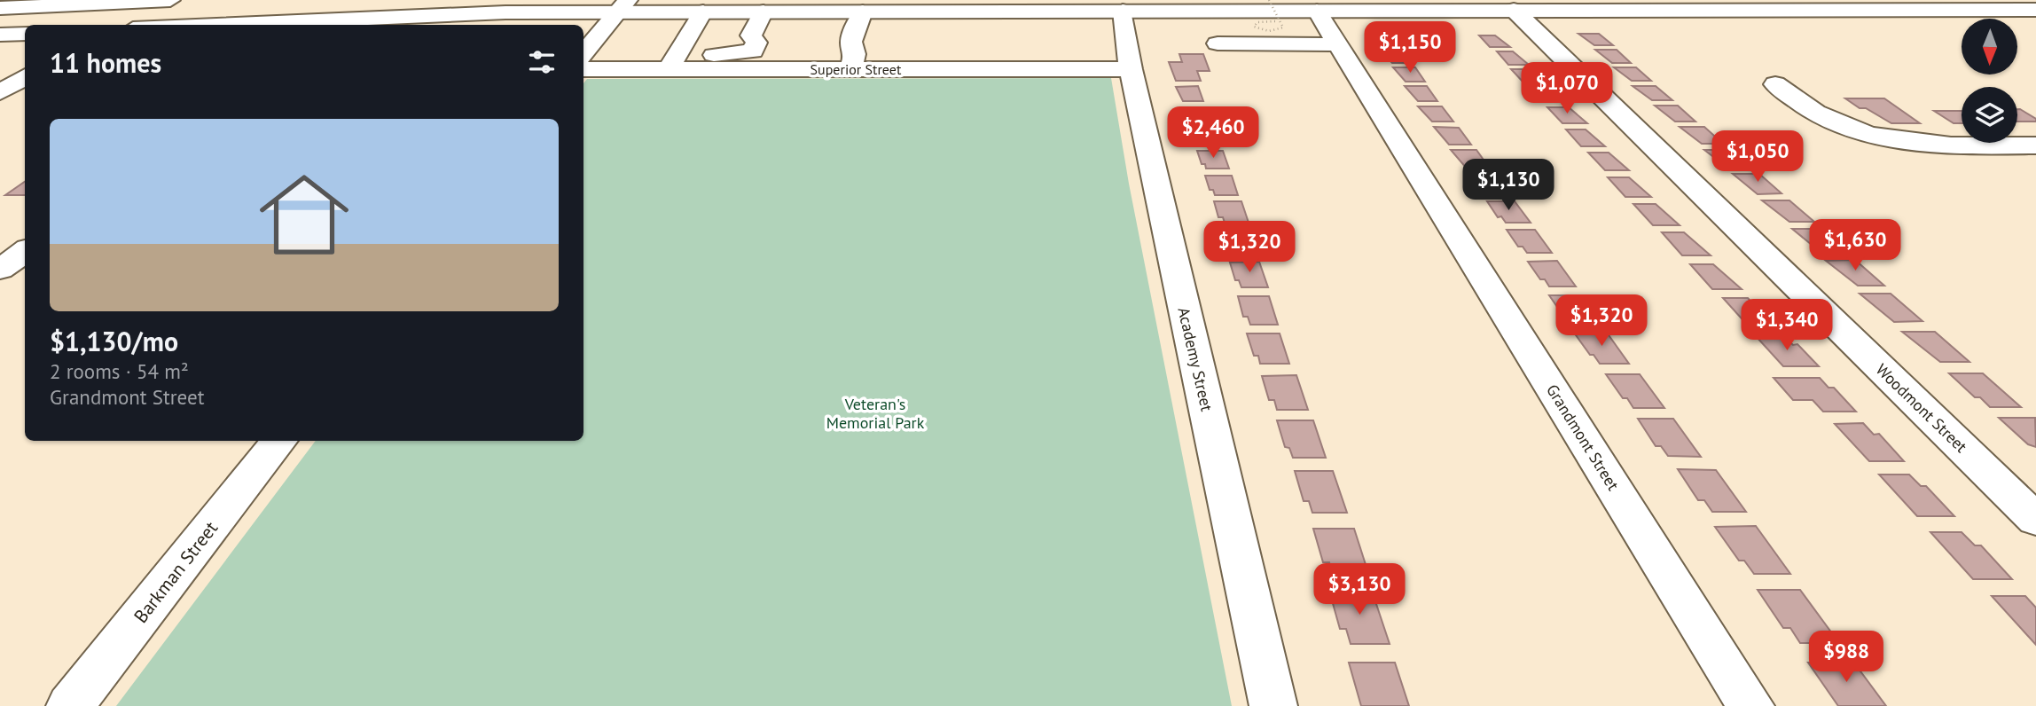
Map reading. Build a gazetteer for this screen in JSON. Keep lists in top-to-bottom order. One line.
{"streets":{"main road":["Superior Street","Academy Street","Woodmont Street","Grandmont Street","Barkman Street"]},"crossings":[["Superior Street","Academy Street"]],"parks":["Veteran's Memorial Park"],"north":"bottom","page":{"price":["$1,150","$1,070","$2,460","$1,050","$1,130","$1,630","$1,320","$1,320","$1,340","$3,130","$988"],"heading":"11 homes","list":[{"name":"$1,130/mo","note":"2 rooms · 54 m² · Grandmont Street"}]}}
